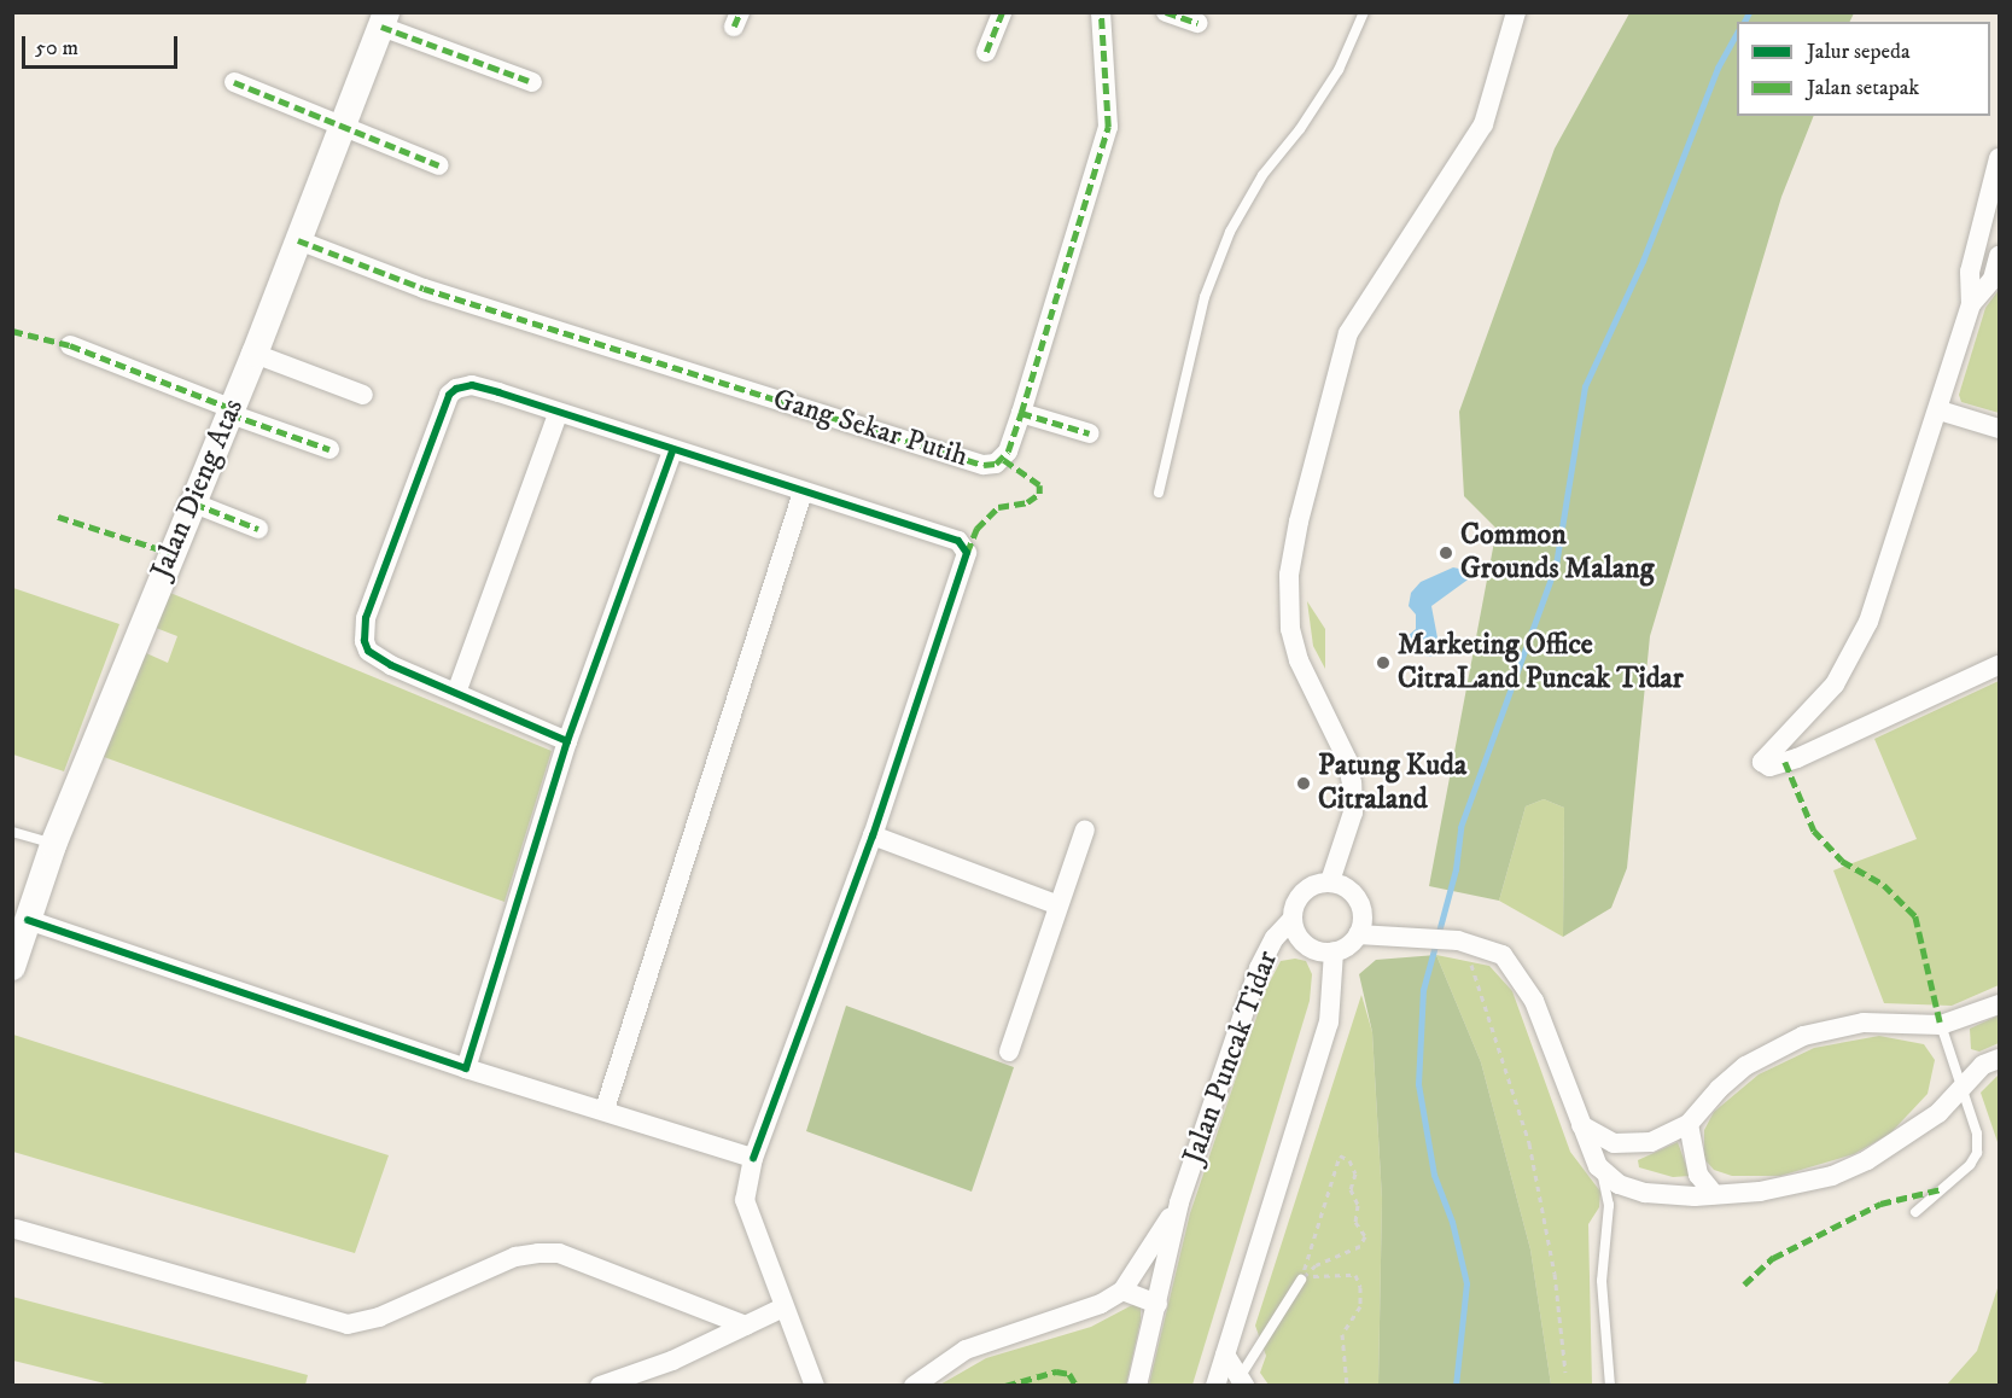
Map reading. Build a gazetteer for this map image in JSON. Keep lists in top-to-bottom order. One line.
{"streets":{"street":["Gang Sekar Putih","Jalan Dieng Atas","Jalan Puncak Tidar"]},"crossings":[["Gang Sekar Putih","Jalan Dieng Atas"]],"places":["Common Grounds Malang","Marketing Office CitraLand Puncak Tidar","Patung Kuda Citraland"],"legend":["Jalur sepeda","Jalan setapak"],"scale_bar":"50 m"}
